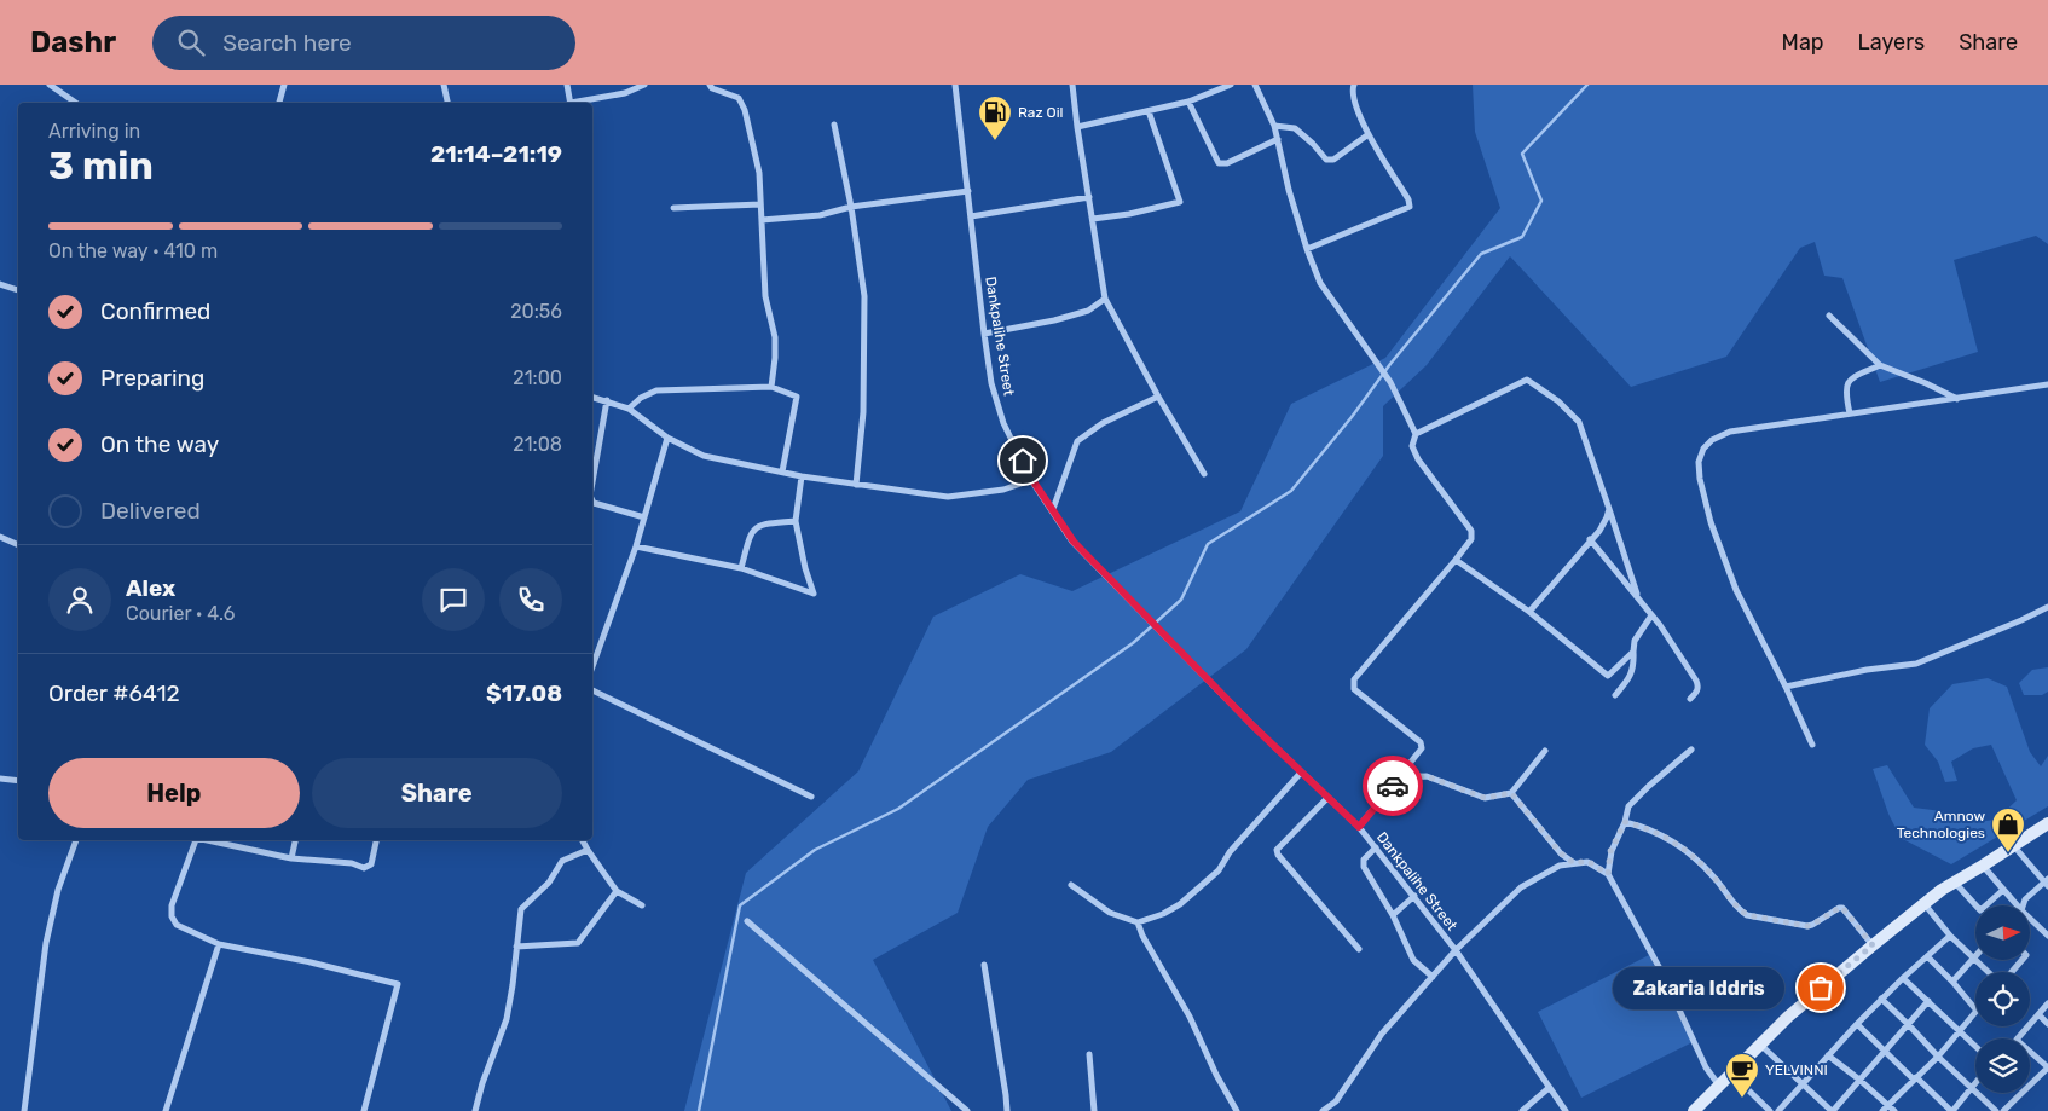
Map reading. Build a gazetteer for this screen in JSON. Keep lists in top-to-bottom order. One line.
{"streets":{"street":["Dankpalihe Street"]},"places":{"fuel station":["Raz Oil"],"shop":["Amnow Technologies"],"other":["Zakaria Iddris"],"cafe":["YELVINNI"]},"north":"right","page":{"header":"Dashr","search":"Search here","nav":["Map","Layers","Share"],"heading":["3 min","Arriving in","21:14–21:19"],"panel":["Alex","Courier · 4.6","Order #6412","$17.08"],"bar":"On the way · 410 m","list":[["Confirmed","20:56"],["Preparing","21:00"],["On the way","21:08"],"Delivered"],"buttons":["Help","Share"],"bubble":"Zakaria Iddris"}}
